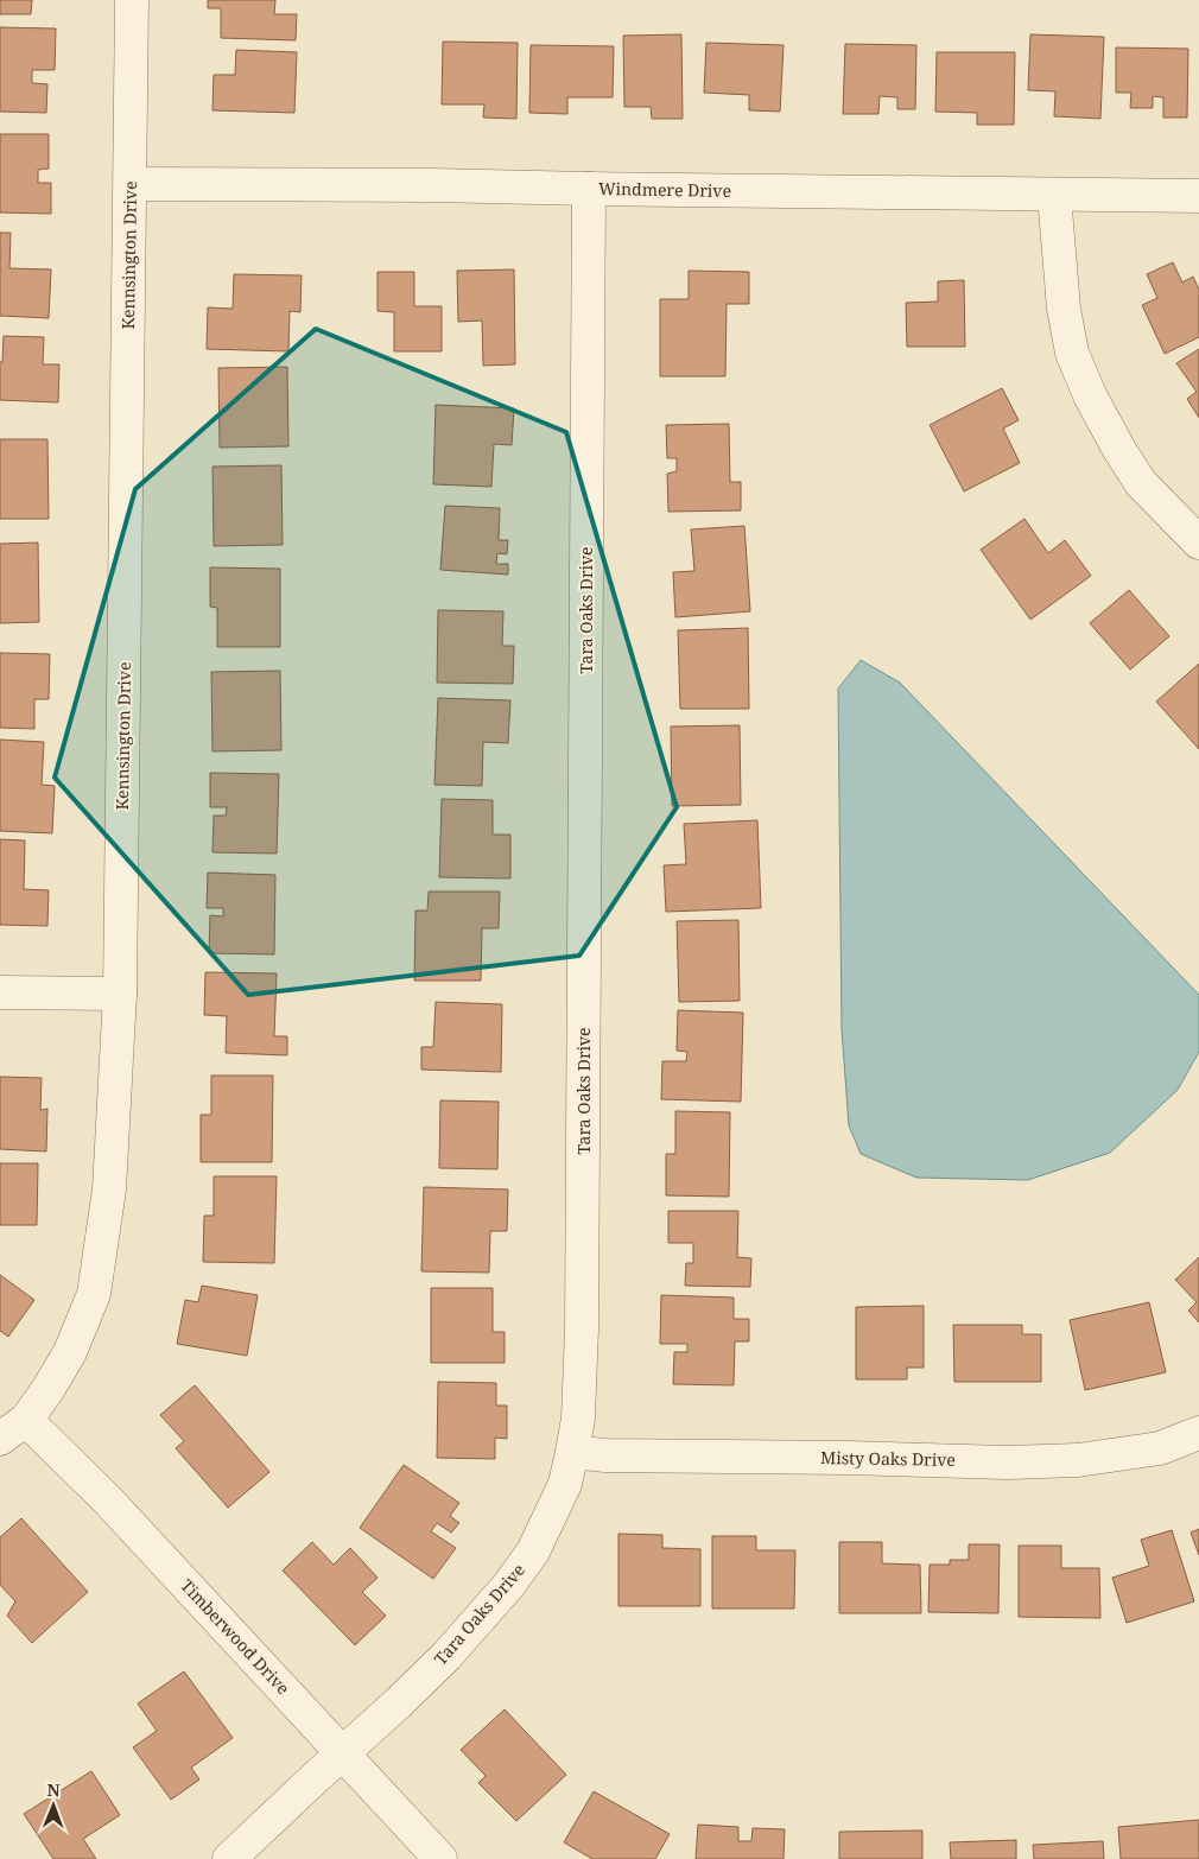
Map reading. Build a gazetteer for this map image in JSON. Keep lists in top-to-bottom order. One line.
{"streets":{"street":["Windmere Drive","Kennsington Drive","Tara Oaks Drive","Misty Oaks Drive","Timberwood Drive"]},"crossings":[["Windmere Drive","Kennsington Drive"],["Windmere Drive","Tara Oaks Drive"],["Kennsington Drive","Timberwood Drive"],["Tara Oaks Drive","Misty Oaks Drive"],["Tara Oaks Drive","Timberwood Drive"]],"north":"top"}
